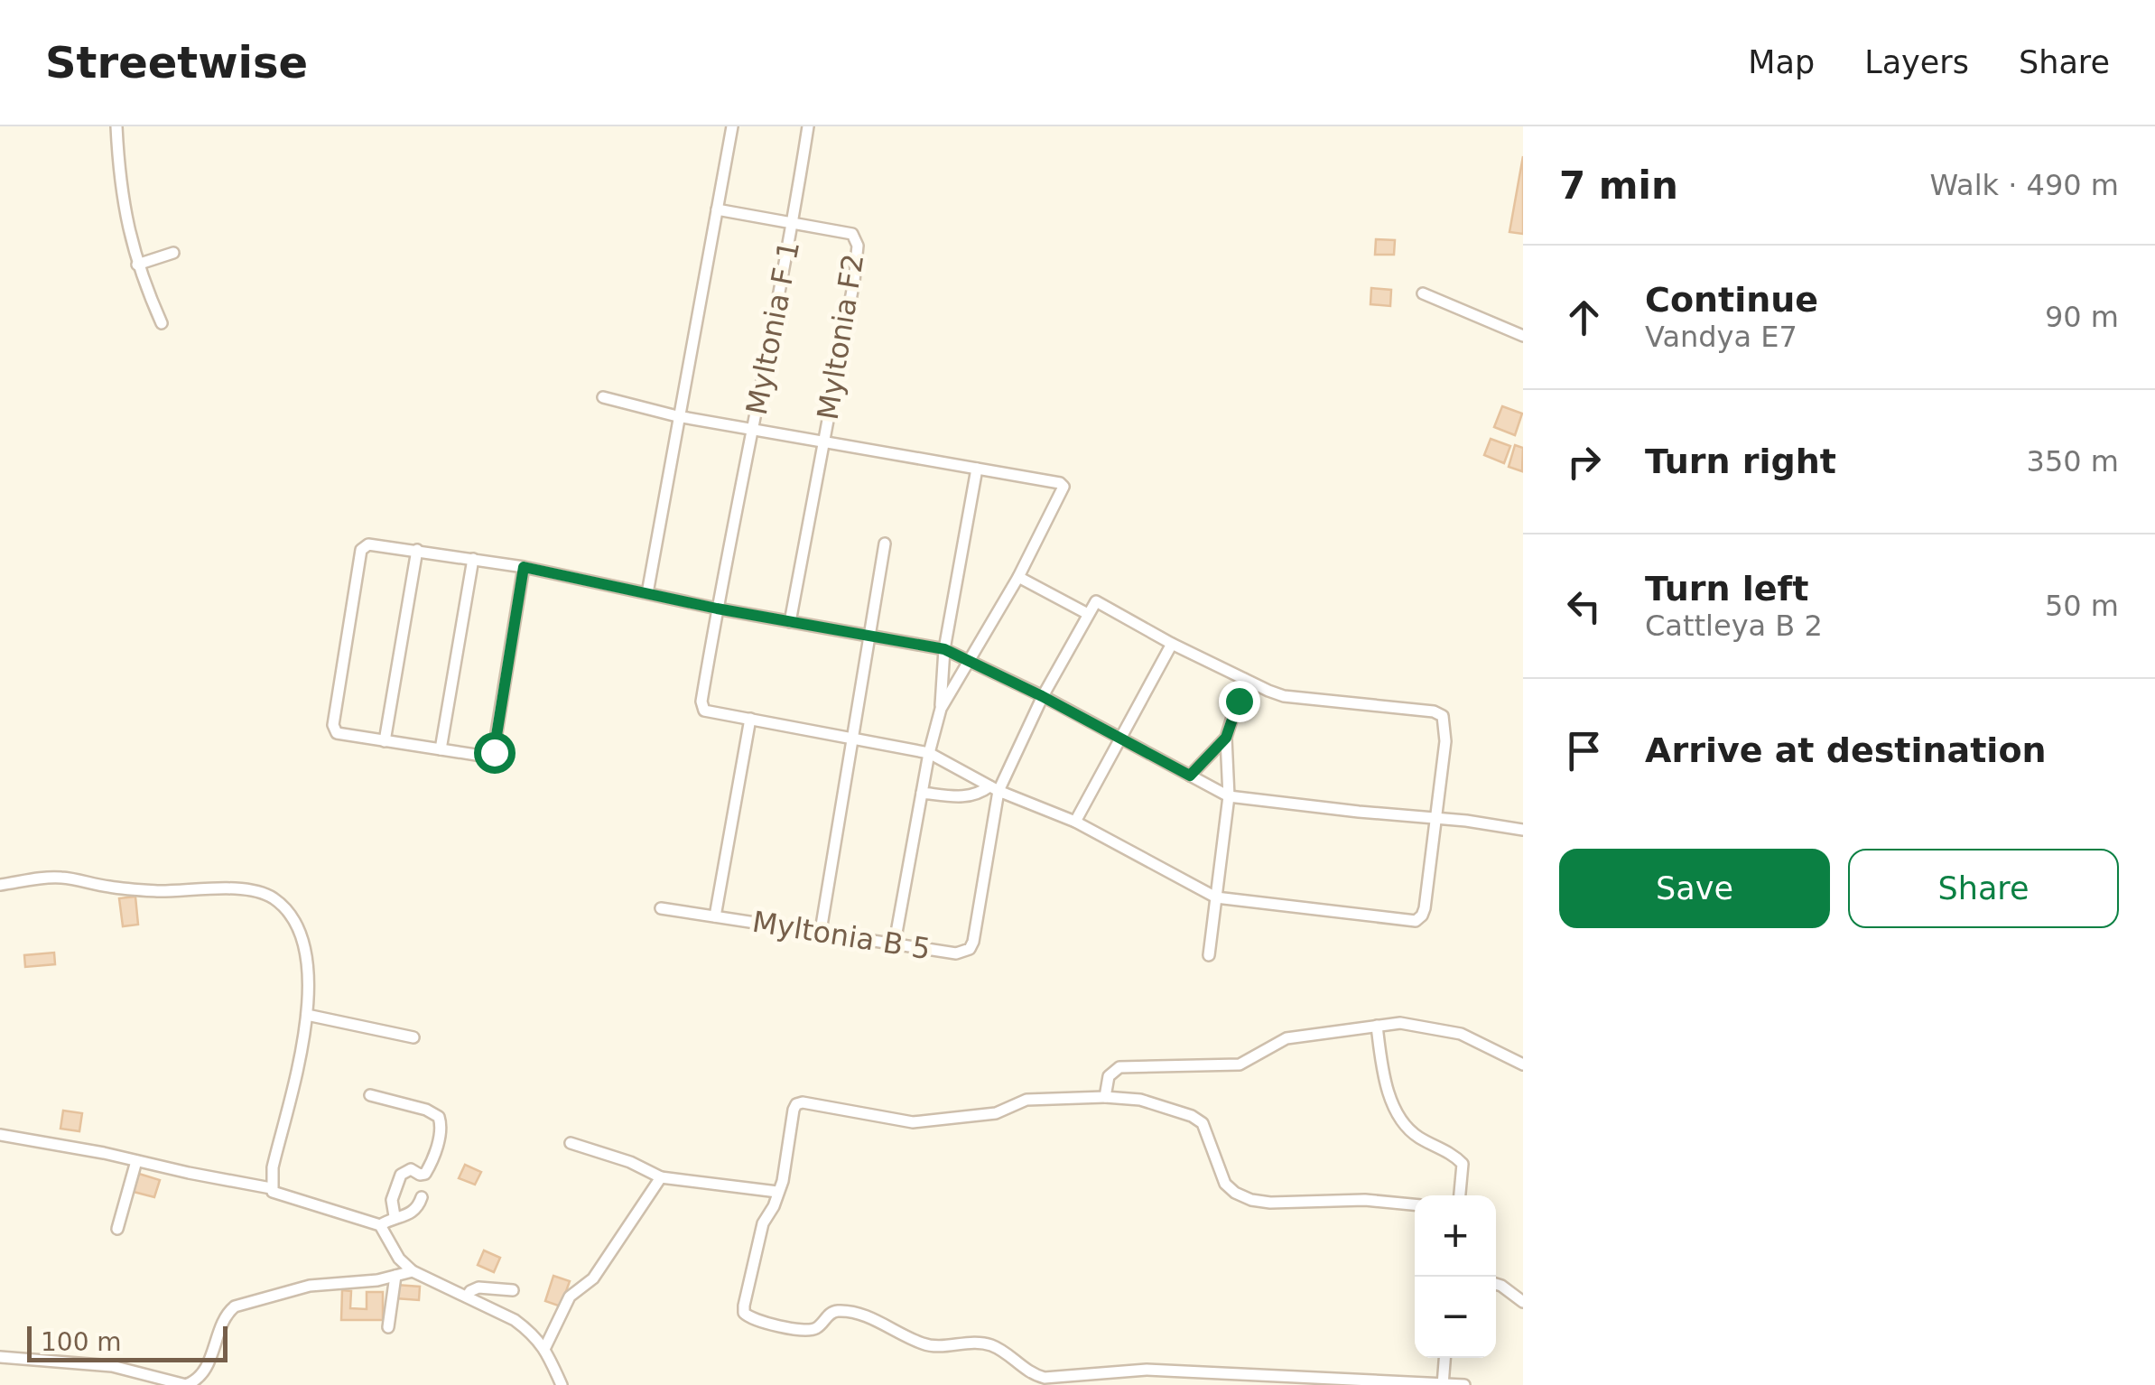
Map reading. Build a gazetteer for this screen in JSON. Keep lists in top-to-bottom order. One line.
{"streets":{"street":["Myltonia F 1","Myltonia F2","Myltonia B 5"]},"crossings":[["Myltonia F 1","Myltonia F2"]],"scale_bar":"100 m","page":{"header":"Streetwise","nav":["Map","Layers","Share"],"heading":["7 min","Walk · 490 m"],"list":[["Continue","Vandya E7","90 m"],["Turn right","350 m"],["Turn left","Cattleya B 2","50 m"],"Arrive at destination"],"buttons":["Save","Share"],"map_buttons":["+","−"],"scale":"100 m"}}
